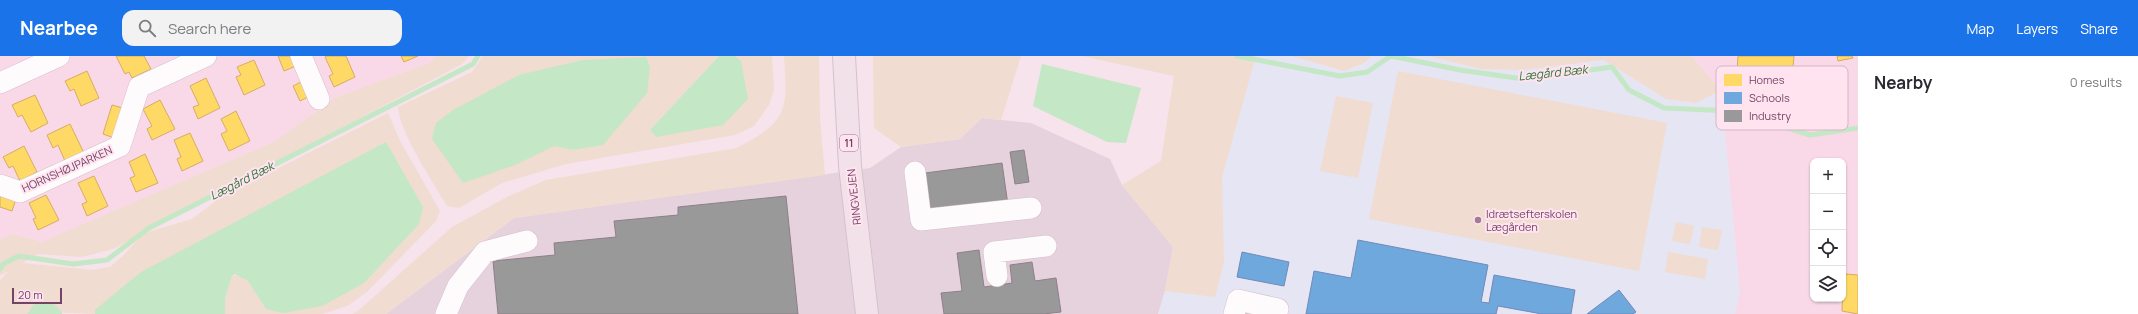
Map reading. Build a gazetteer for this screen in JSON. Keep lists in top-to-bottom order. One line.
{"streets":{"main road":["11","RINGVEJEN"],"street":["HORNSHØJPARKEN"]},"water":["Lægård Bæk"],"places":["Idrætsefterskolen Lægården"],"legend":["Homes","Schools","Industry"],"scale_bar":"20 m","page":{"header":"Nearbee","search":"Search here","nav":["Map","Layers","Share"],"heading":["Nearby","0 results"],"map_buttons":["+","−"],"scale":"20 m"}}
